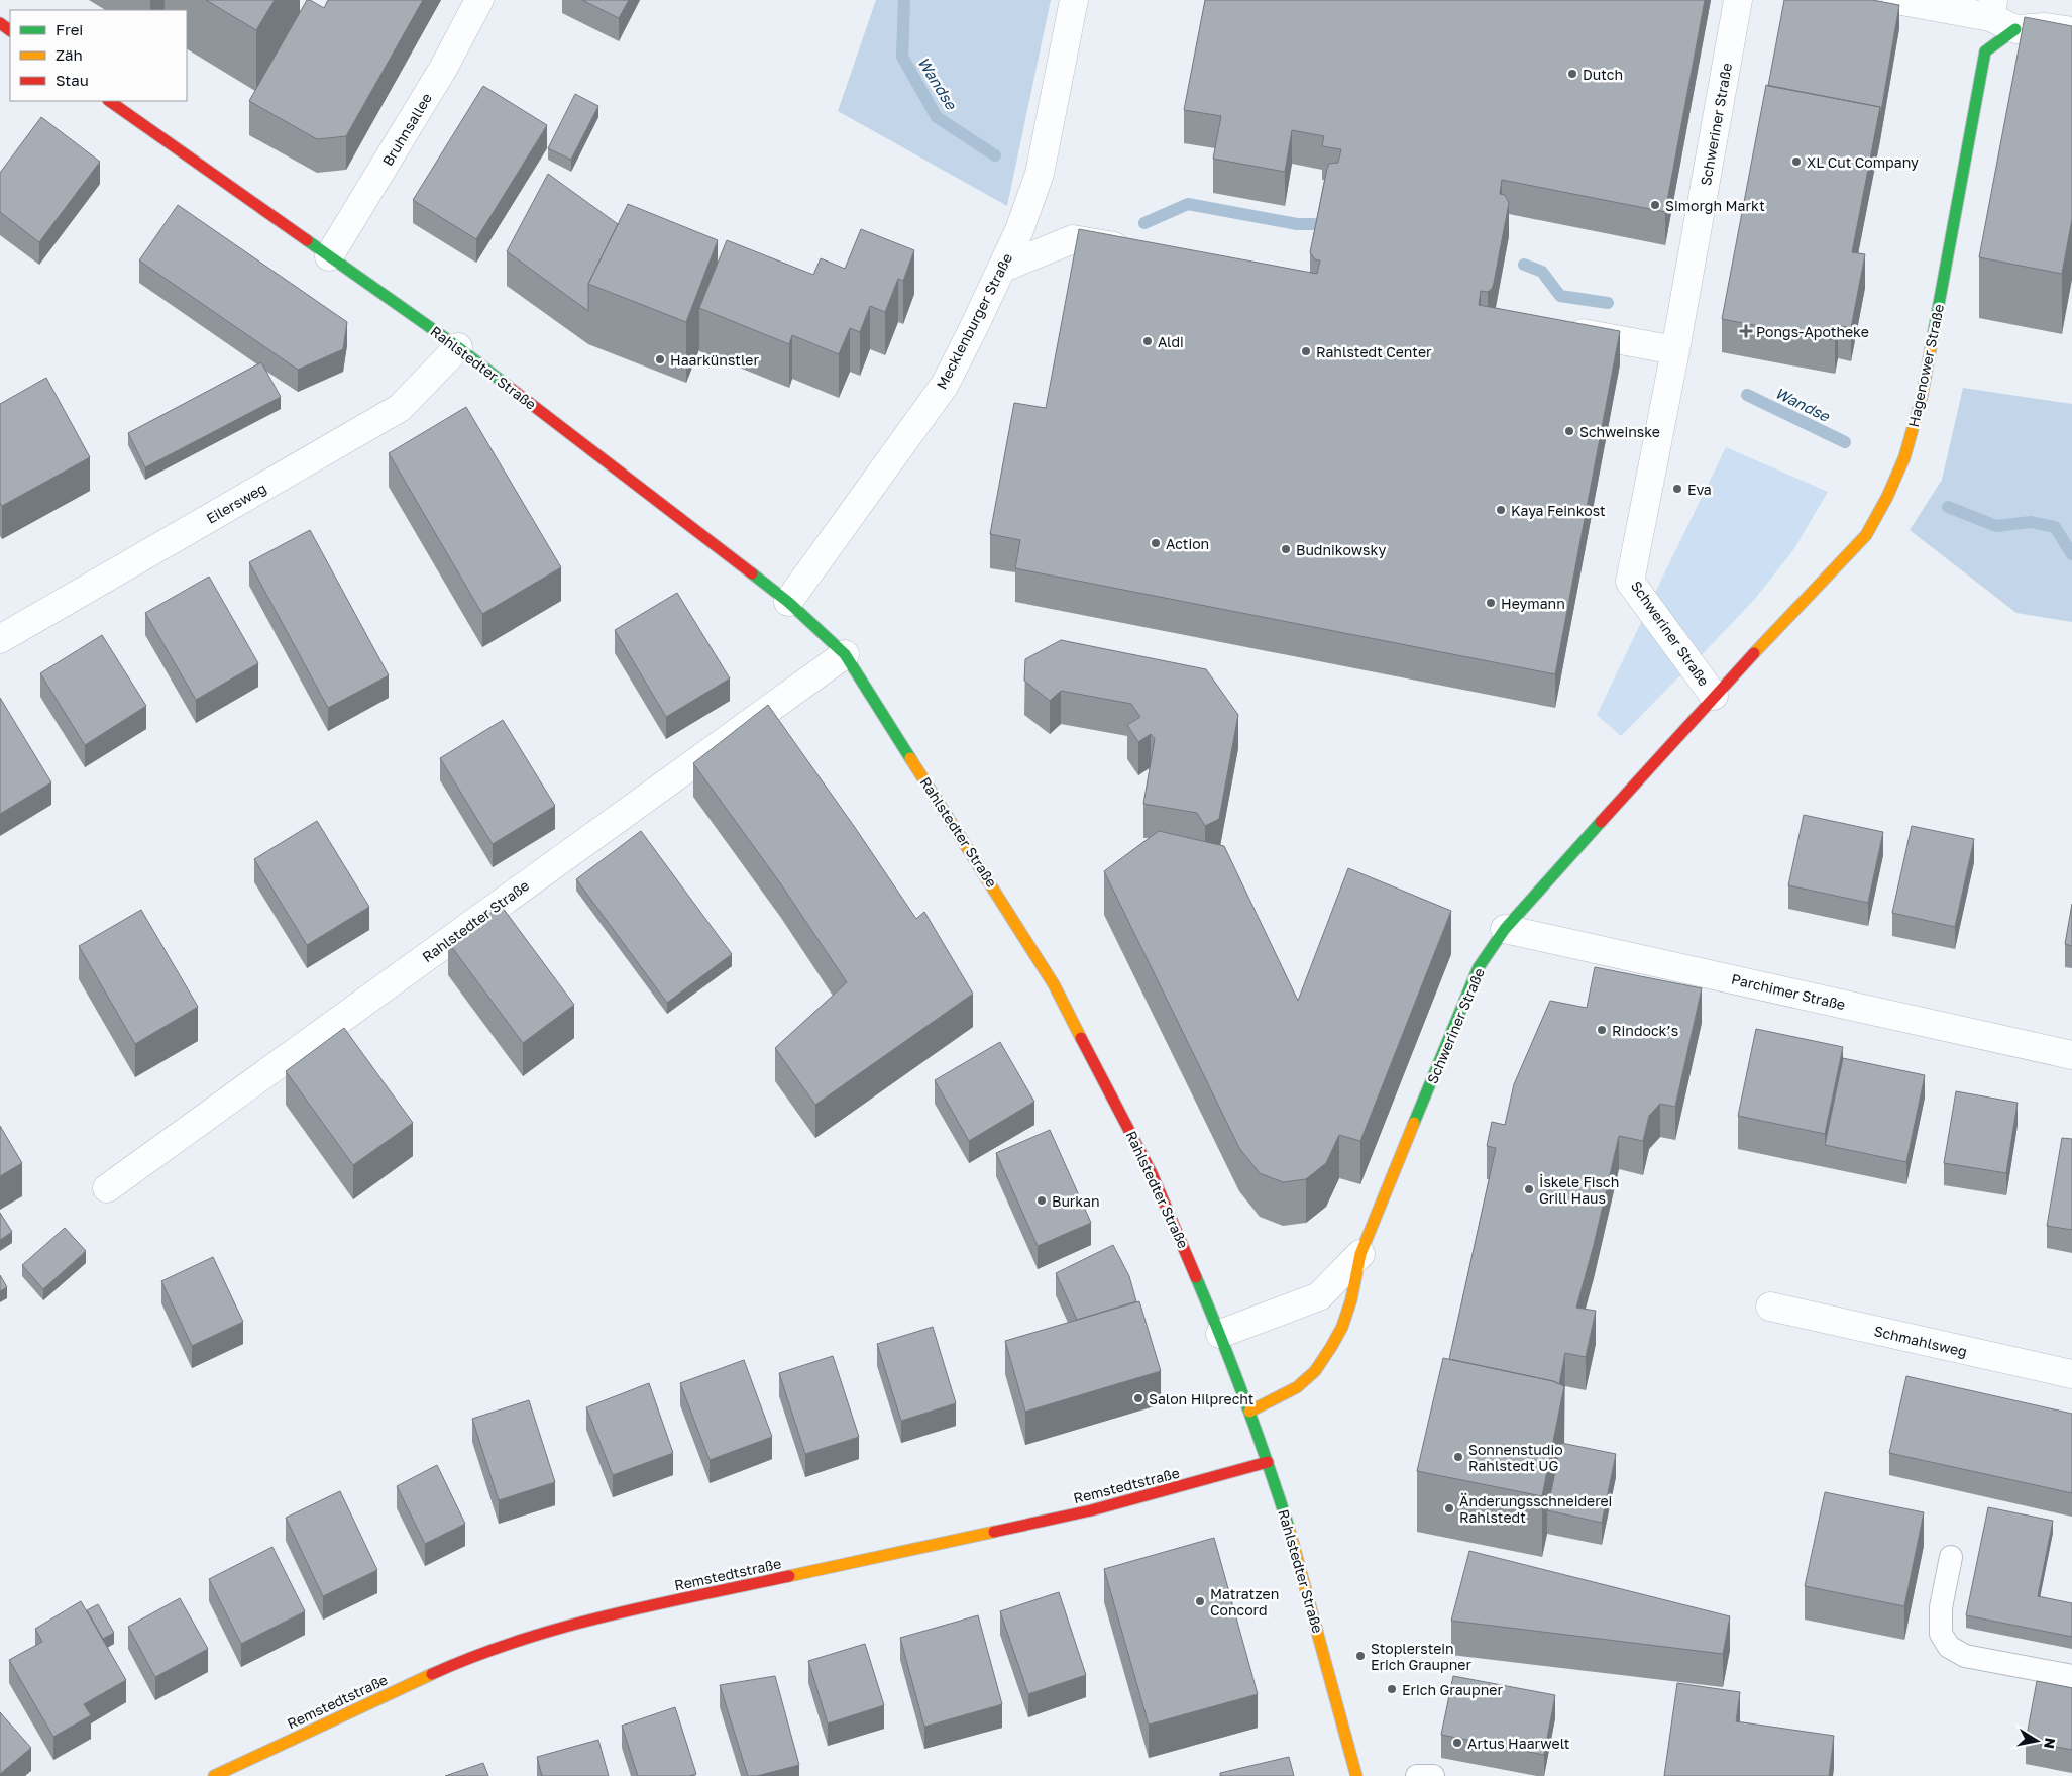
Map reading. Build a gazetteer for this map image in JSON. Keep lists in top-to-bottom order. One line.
{"streets":{"street":["Schweriner Straße","Bruhnsallee","Mecklenburger Straße","Hagenower Straße","Rahlstedter Straße","Eilersweg","Parchimer Straße","Schmahlsweg","Remstedtstraße"]},"crossings":[["Schweriner Straße","Hagenower Straße"],["Schweriner Straße","Rahlstedter Straße"],["Schweriner Straße","Parchimer Straße"],["Bruhnsallee","Rahlstedter Straße"],["Mecklenburger Straße","Rahlstedter Straße"],["Rahlstedter Straße","Eilersweg"],["Rahlstedter Straße","Remstedtstraße"]],"water":["Wandse"],"places":{"other":["Dutch","XL Cut Company","Simorgh Markt","Aldi","Rahlstedt Center","Haarkünstler","Schweinske","Eva","Kaya Feinkost","Action","Budnikowsky","Heymann","Rindock’s","İskele Fisch Grill Haus","Burkan","Salon Hilprecht","Sonnenstudio Rahlstedt UG","Änderungsschneiderei Rahlstedt","Matratzen Concord","Stoplerstein Erich Graupner","Erich Graupner","Artus Haarwelt"],"health":["Pongs-Apotheke"]},"legend":["Frei","Zäh","Stau"],"north":"right"}
